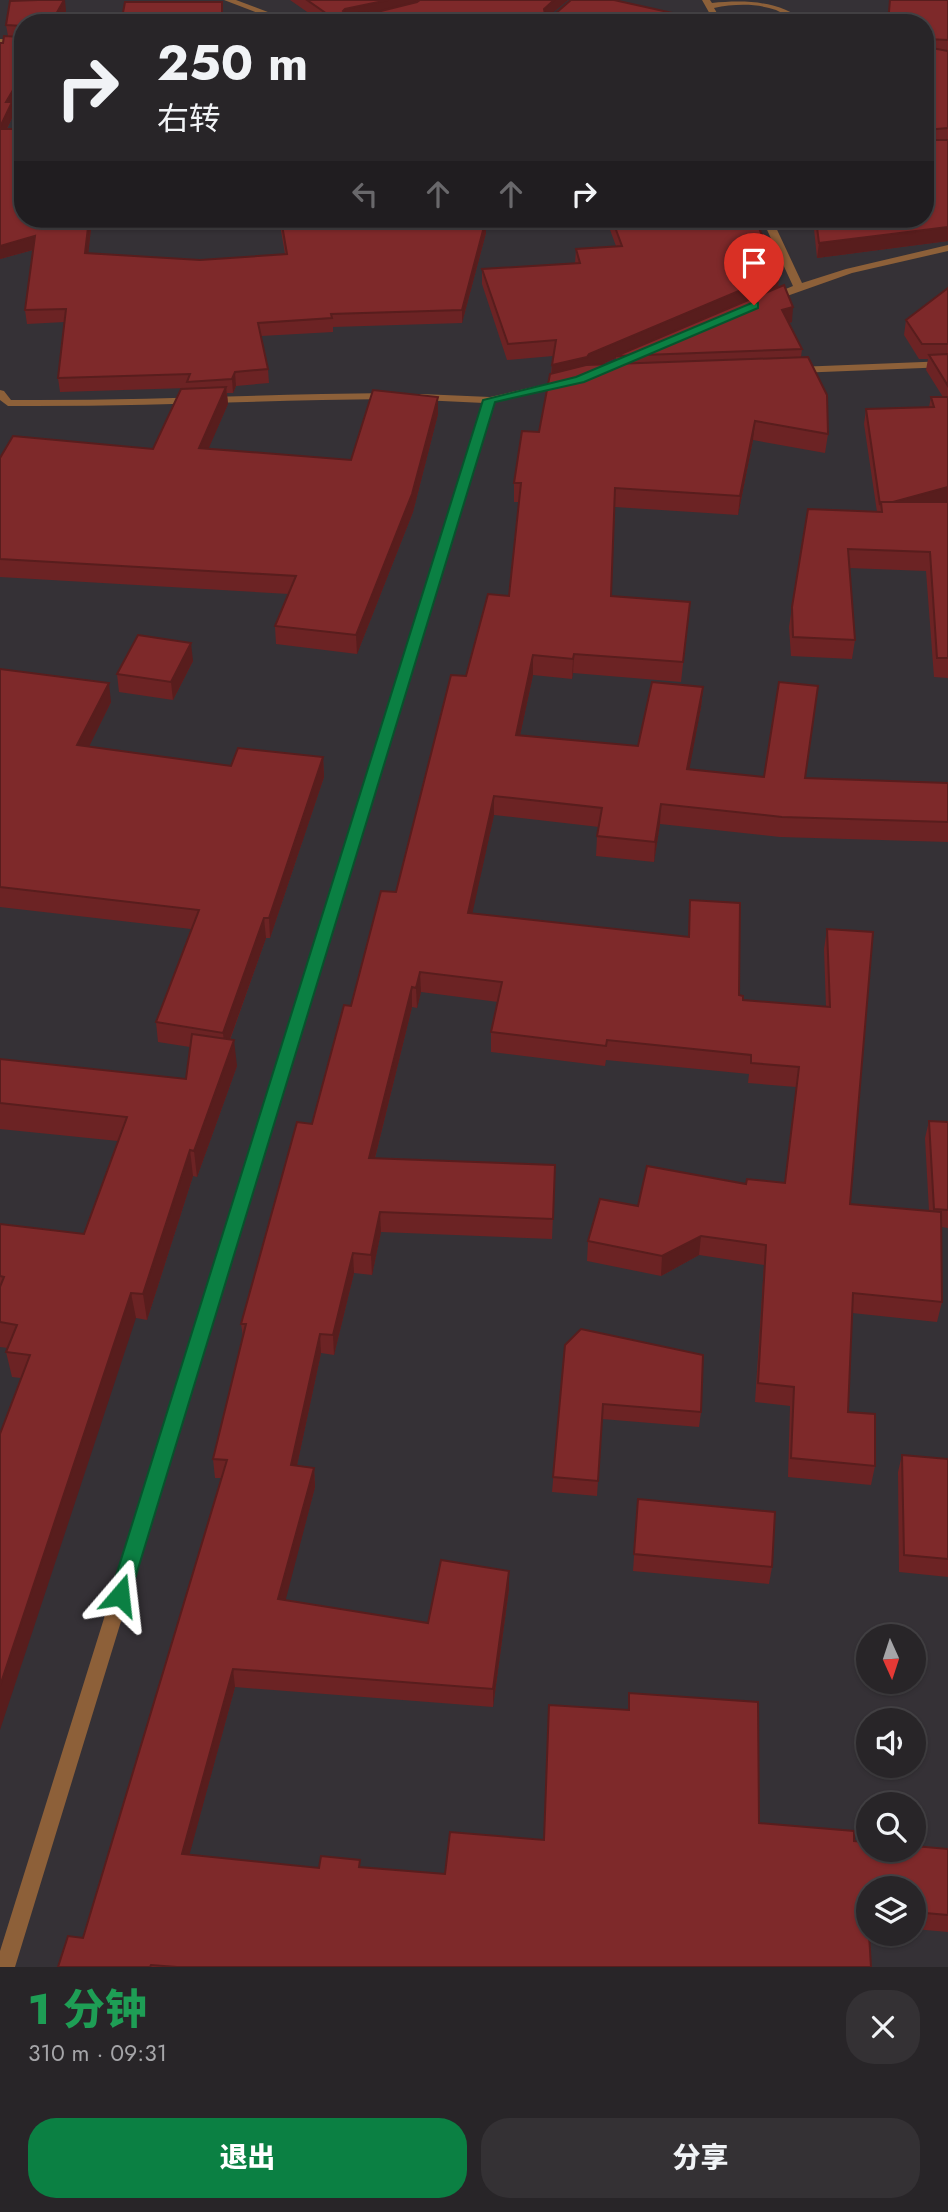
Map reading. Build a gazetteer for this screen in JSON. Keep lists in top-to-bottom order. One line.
{"north":"bottom","page":{"turn":["250 m","右转"],"heading":["1 分钟","310 m · 09:31"],"buttons":["退出","分享"]}}
